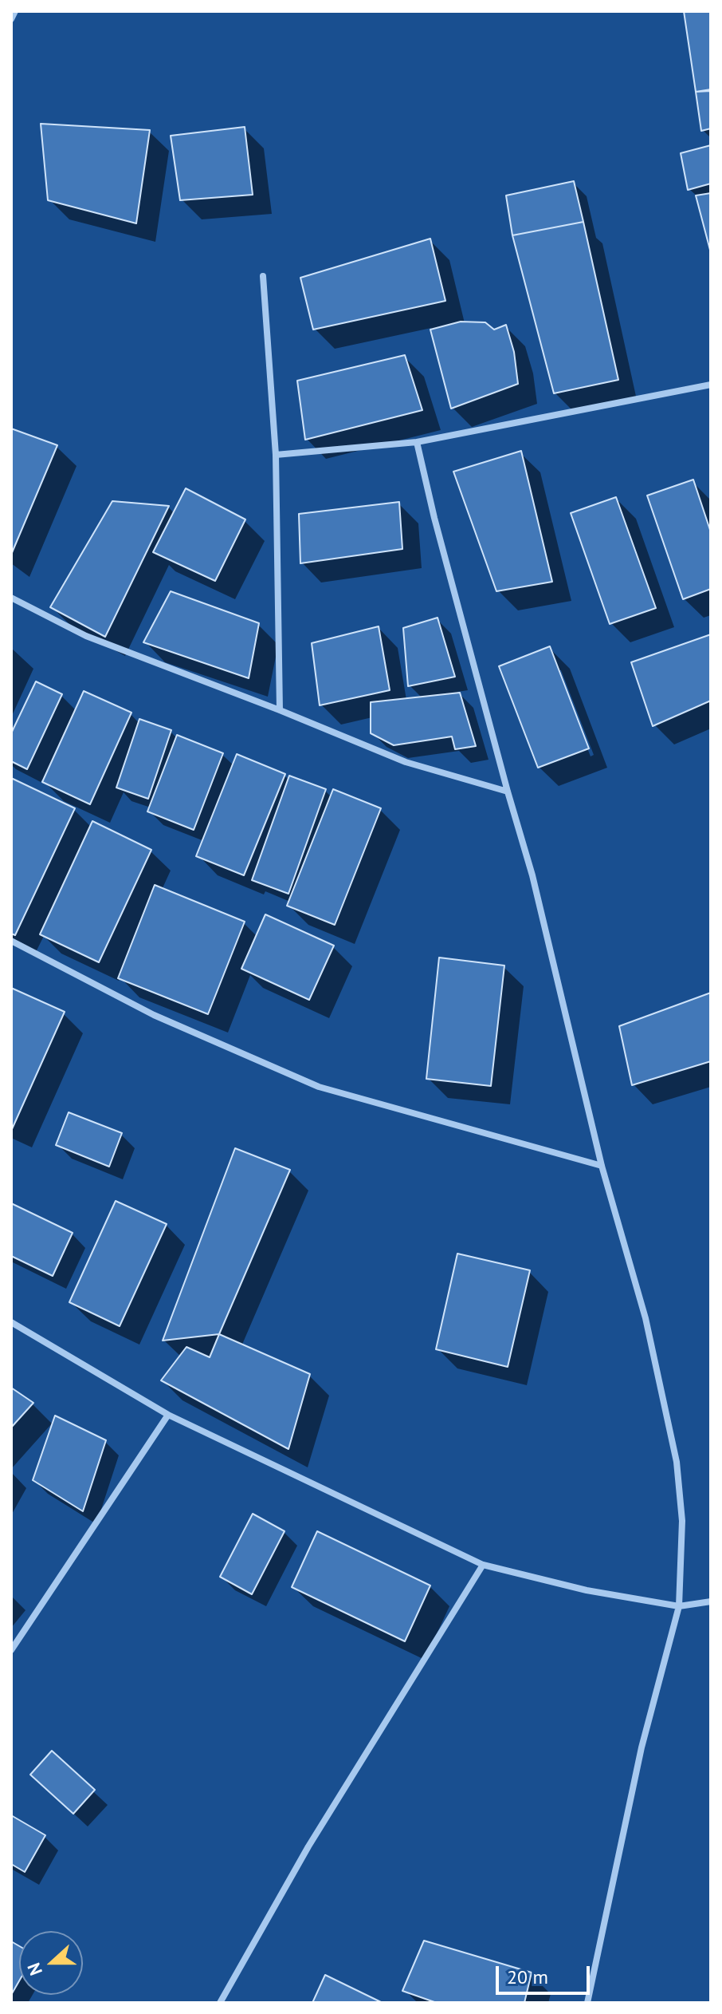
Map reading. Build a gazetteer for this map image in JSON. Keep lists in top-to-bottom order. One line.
{"scale_bar":"20 m","north":"left"}
